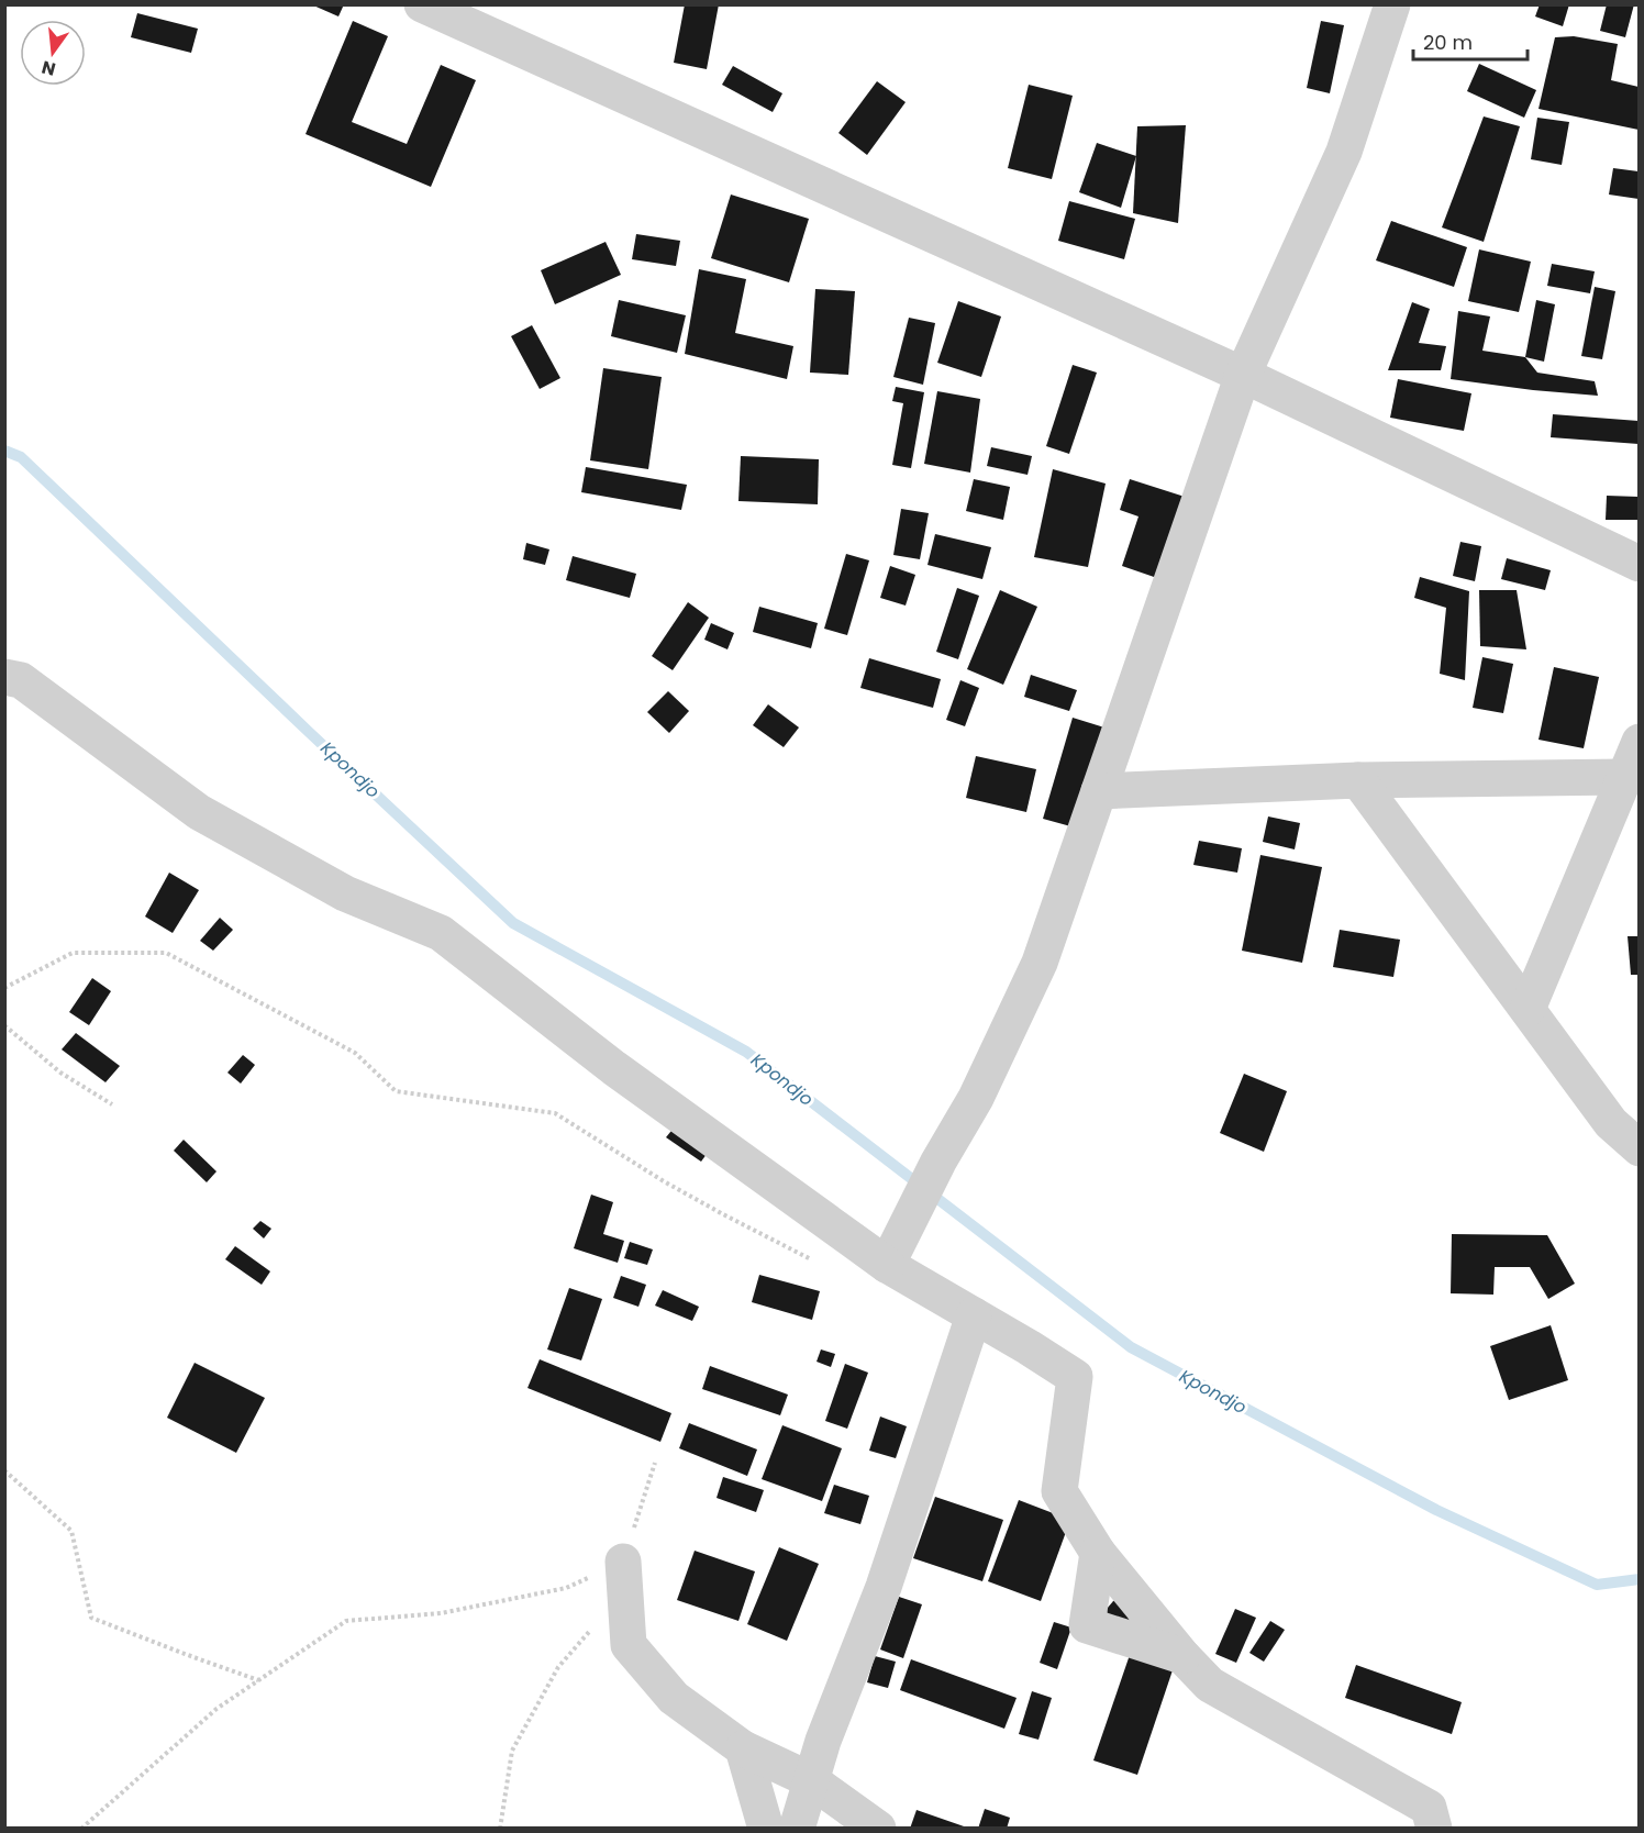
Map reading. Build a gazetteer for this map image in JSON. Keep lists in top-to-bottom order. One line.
{"water":["Kpondjo"],"scale_bar":"20 m","north":"bottom"}
